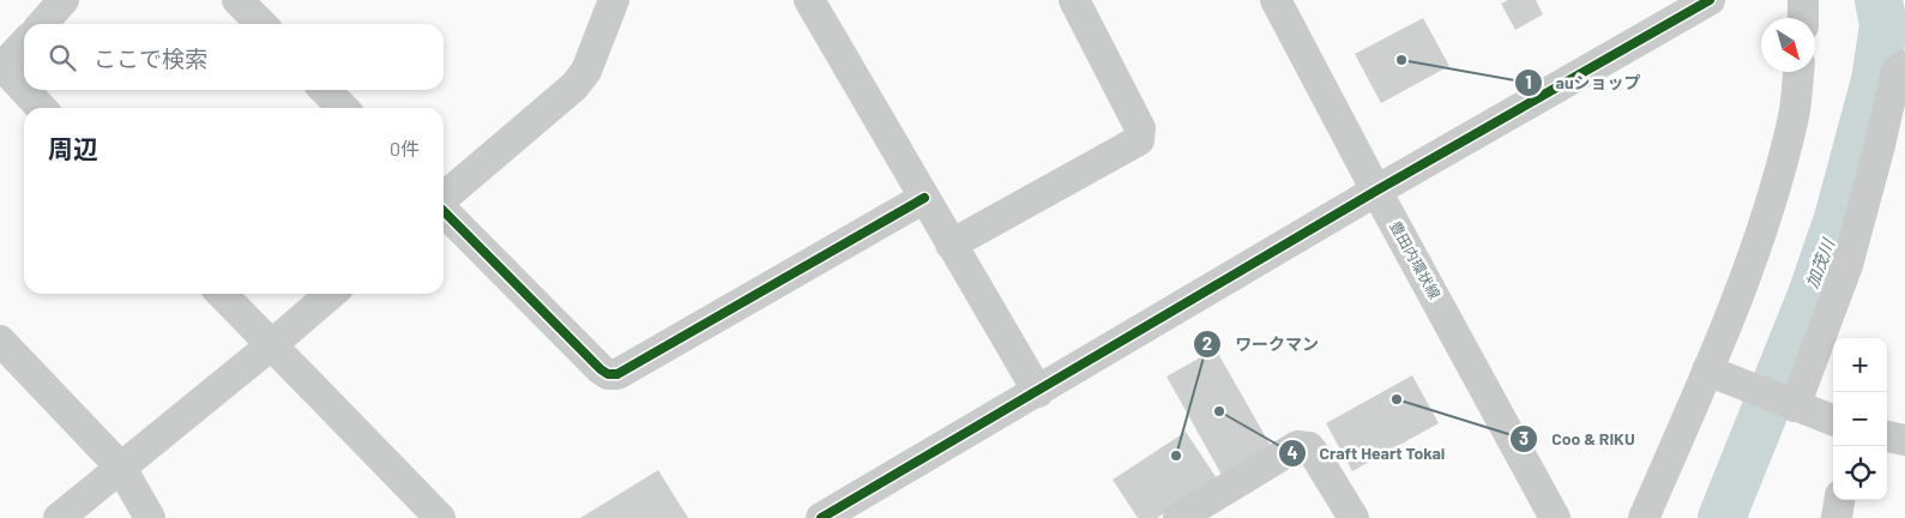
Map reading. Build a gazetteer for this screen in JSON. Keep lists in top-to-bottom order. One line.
{"streets":{"street":["豊田内環状線"]},"water":["加茂川"],"places":["auショップ","Coo & RIKU","Craft Heart Tokai","ワークマン"],"north":"bottom right","page":{"search":"ここで検索","heading":["周辺","0件"],"map_buttons":["+","−"]}}
